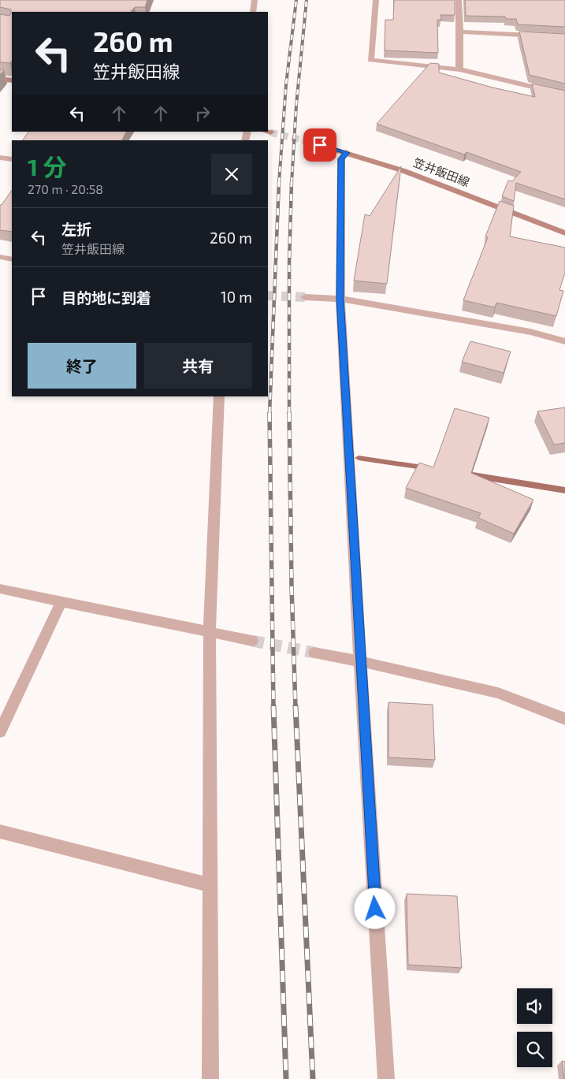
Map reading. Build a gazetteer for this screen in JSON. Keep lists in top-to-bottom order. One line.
{"streets":{"main road":["笠井飯田線"]},"page":{"turn":["260 m","笠井飯田線"],"heading":["1 分","270 m · 20:58"],"list":[{"name":"左折","note":"笠井飯田線","value":"260 m"},{"name":"目的地に到着","value":"10 m"}],"buttons":["終了","共有"]}}
